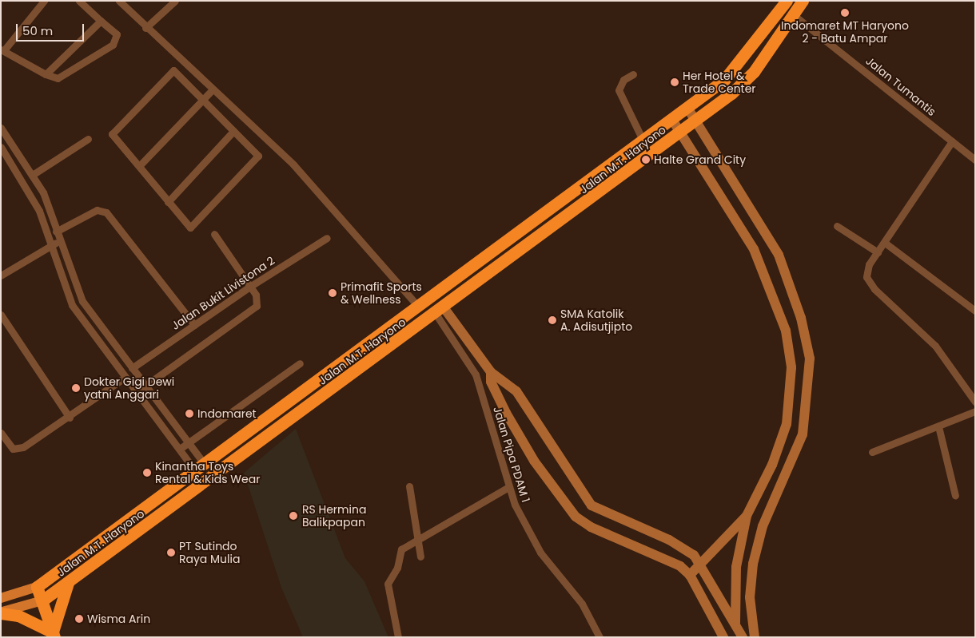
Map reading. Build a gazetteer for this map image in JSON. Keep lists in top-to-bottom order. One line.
{"streets":{"highway":["Jalan M.T. Haryono"],"street":["Jalan Tumantis","Jalan Bukit Livistona 2","Jalan Pipa PDAM 1"]},"crossings":[["Jalan Tumantis","Jalan M.T. Haryono"],["Jalan M.T. Haryono","Jalan Pipa PDAM 1"]],"places":["Indomaret MT Haryono 2 - Batu Ampar","Her Hotel & Trade Center","Halte Grand City","Primafit Sports & Wellness","SMA Katolik A. Adisutjipto","Dokter Gigi Dewi yatni Anggari","Indomaret","Kinantha Toys Rental & Kids Wear","RS Hermina Balikpapan","PT Sutindo Raya Mulia","Wisma Arin"],"scale_bar":"50 m"}
